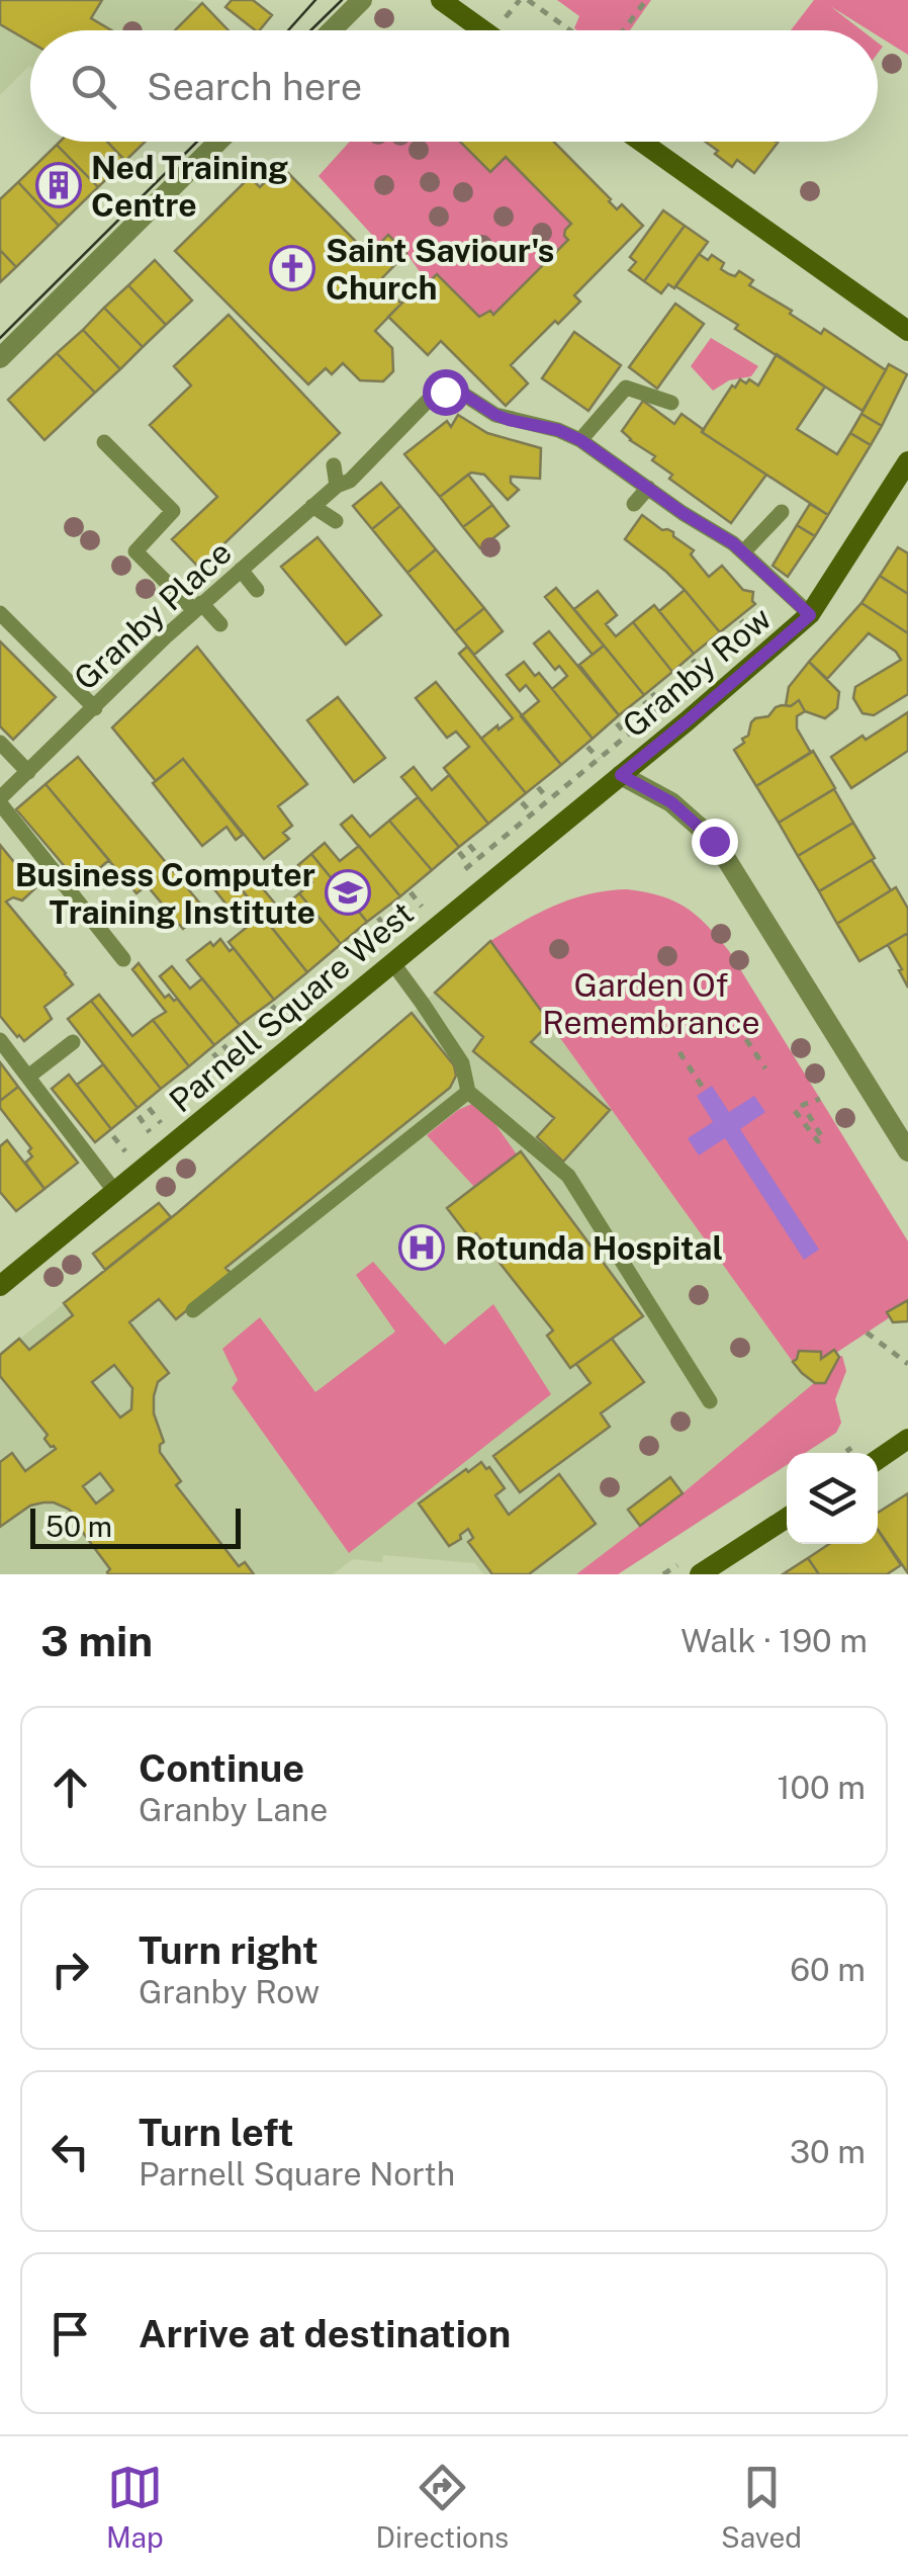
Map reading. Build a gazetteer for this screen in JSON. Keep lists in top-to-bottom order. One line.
{"streets":{"main road":["Granby Row","Parnell Square West"],"lane":["Granby Place"]},"crossings":[["Granby Row","Parnell Square West"]],"parks":["Garden Of Remembrance"],"places":{"building":["Ned Training Centre"],"church":["Saint Saviour's Church"],"school or university":["Business Computer Training Institute"],"hospital":["Rotunda Hospital"]},"scale_bar":"50 m","page":{"search":"Search here","scale":"50 m","heading":["3 min","Walk · 190 m"],"list":[["Continue","Granby Lane","100 m"],["Turn right","Granby Row","60 m"],["Turn left","Parnell Square North","30 m"],"Arrive at destination"],"nav":["Map","Directions","Saved"]}}
